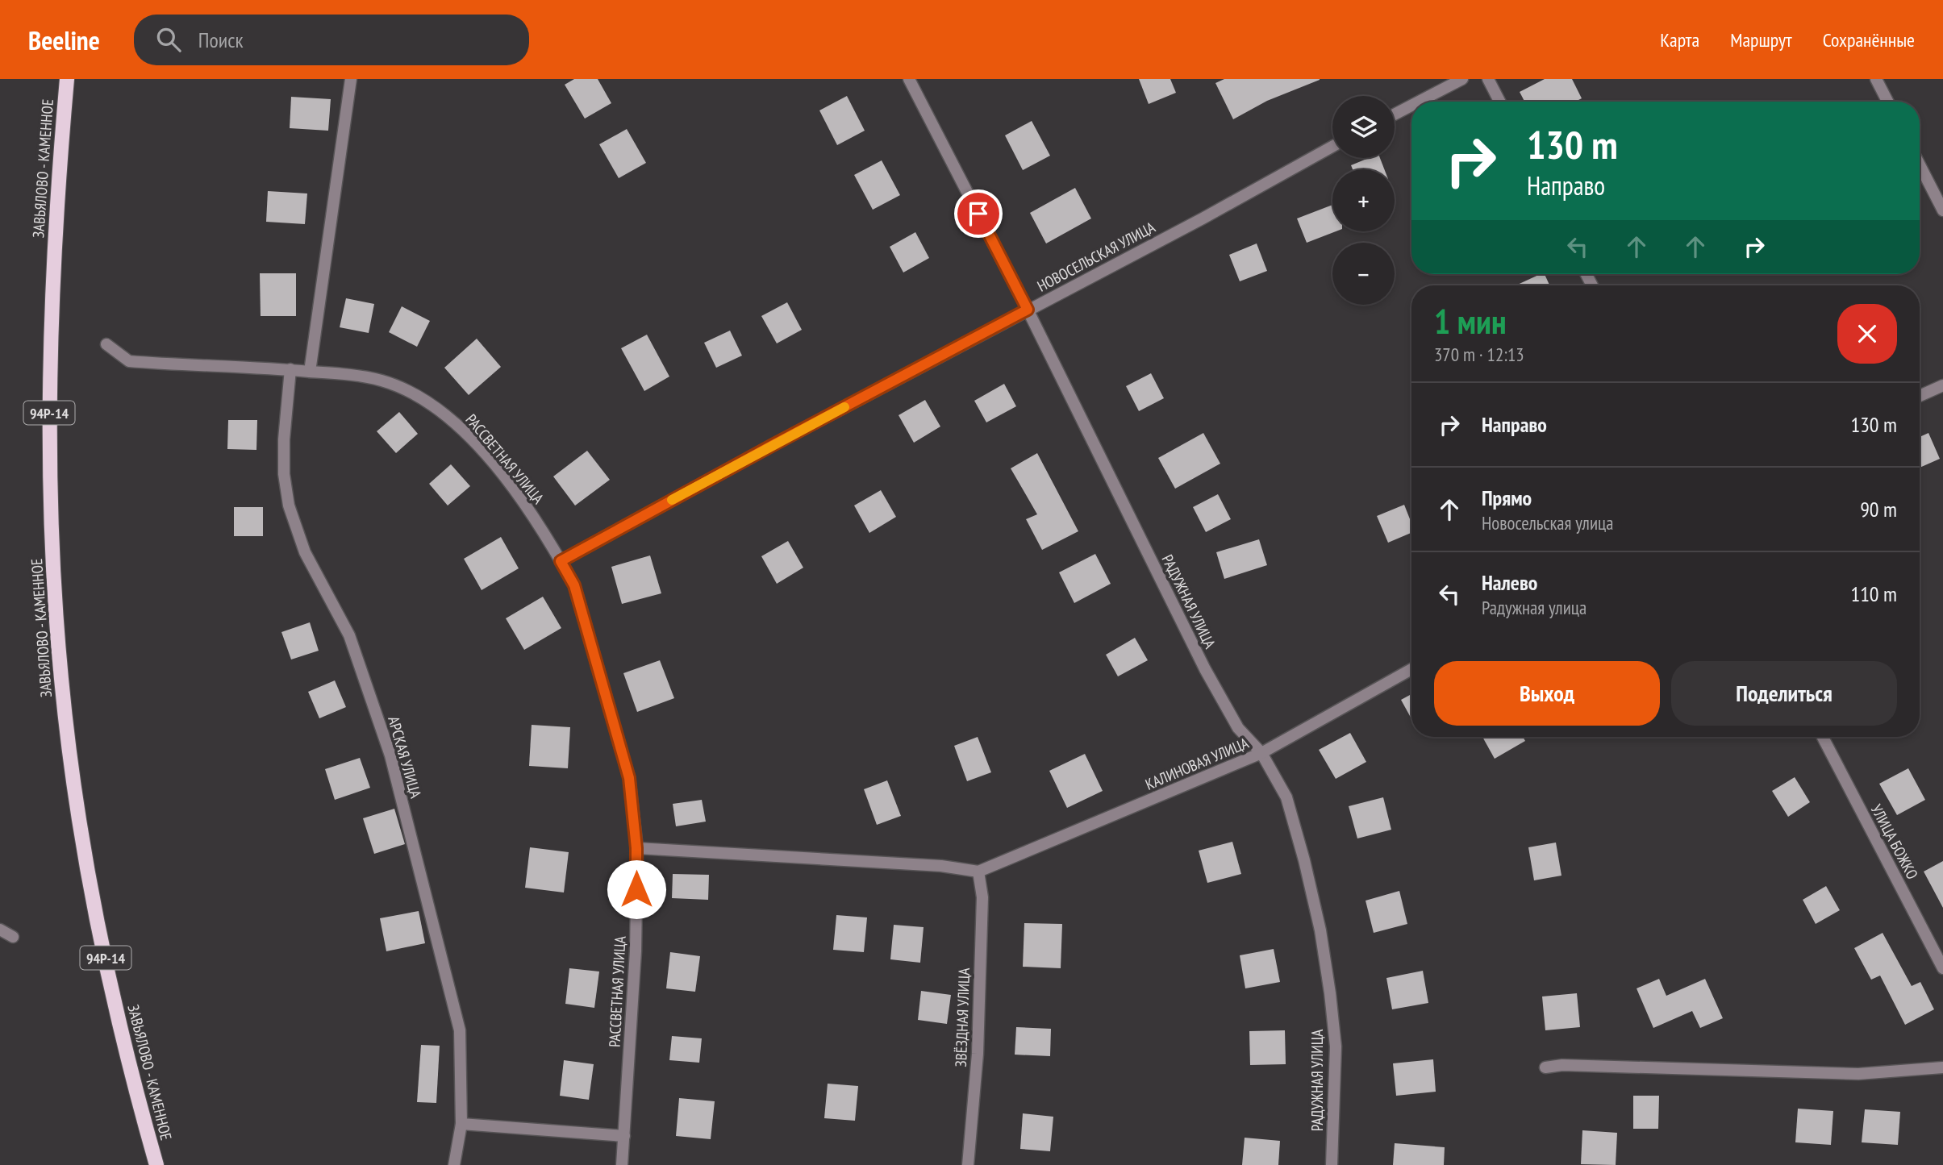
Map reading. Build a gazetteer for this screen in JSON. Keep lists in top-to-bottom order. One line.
{"streets":{"main road":["ЗАВЬЯЛОВО - КАМЕННОЕ","94Р-14"],"street":["НОВОСЕЛЬСКАЯ УЛИЦА","РАССВЕТНАЯ УЛИЦА","РАДУЖНАЯ УЛИЦА","АРСКАЯ УЛИЦА","КАЛИНОВАЯ УЛИЦА","УЛИЦА БОЖКО","ЗВЁЗДНАЯ УЛИЦА"]},"crossings":[["НОВОСЕЛЬСКАЯ УЛИЦА","РАССВЕТНАЯ УЛИЦА"],["НОВОСЕЛЬСКАЯ УЛИЦА","РАДУЖНАЯ УЛИЦА"],["РАССВЕТНАЯ УЛИЦА","АРСКАЯ УЛИЦА"],["РАДУЖНАЯ УЛИЦА","КАЛИНОВАЯ УЛИЦА"],["КАЛИНОВАЯ УЛИЦА","ЗВЁЗДНАЯ УЛИЦА"]],"page":{"header":"Beeline","search":"Поиск","nav":["Карта","Маршрут","Сохранённые"],"map_buttons":["+","−"],"turn":["130 m","Направо"],"heading":["1 мин","370 m · 12:13"],"list":[{"name":"Направо","value":"130 m"},{"name":"Прямо","note":"Новосельская улица","value":"90 m"},{"name":"Налево","note":"Радужная улица","value":"110 m"}],"buttons":["Выход","Поделиться"]}}
